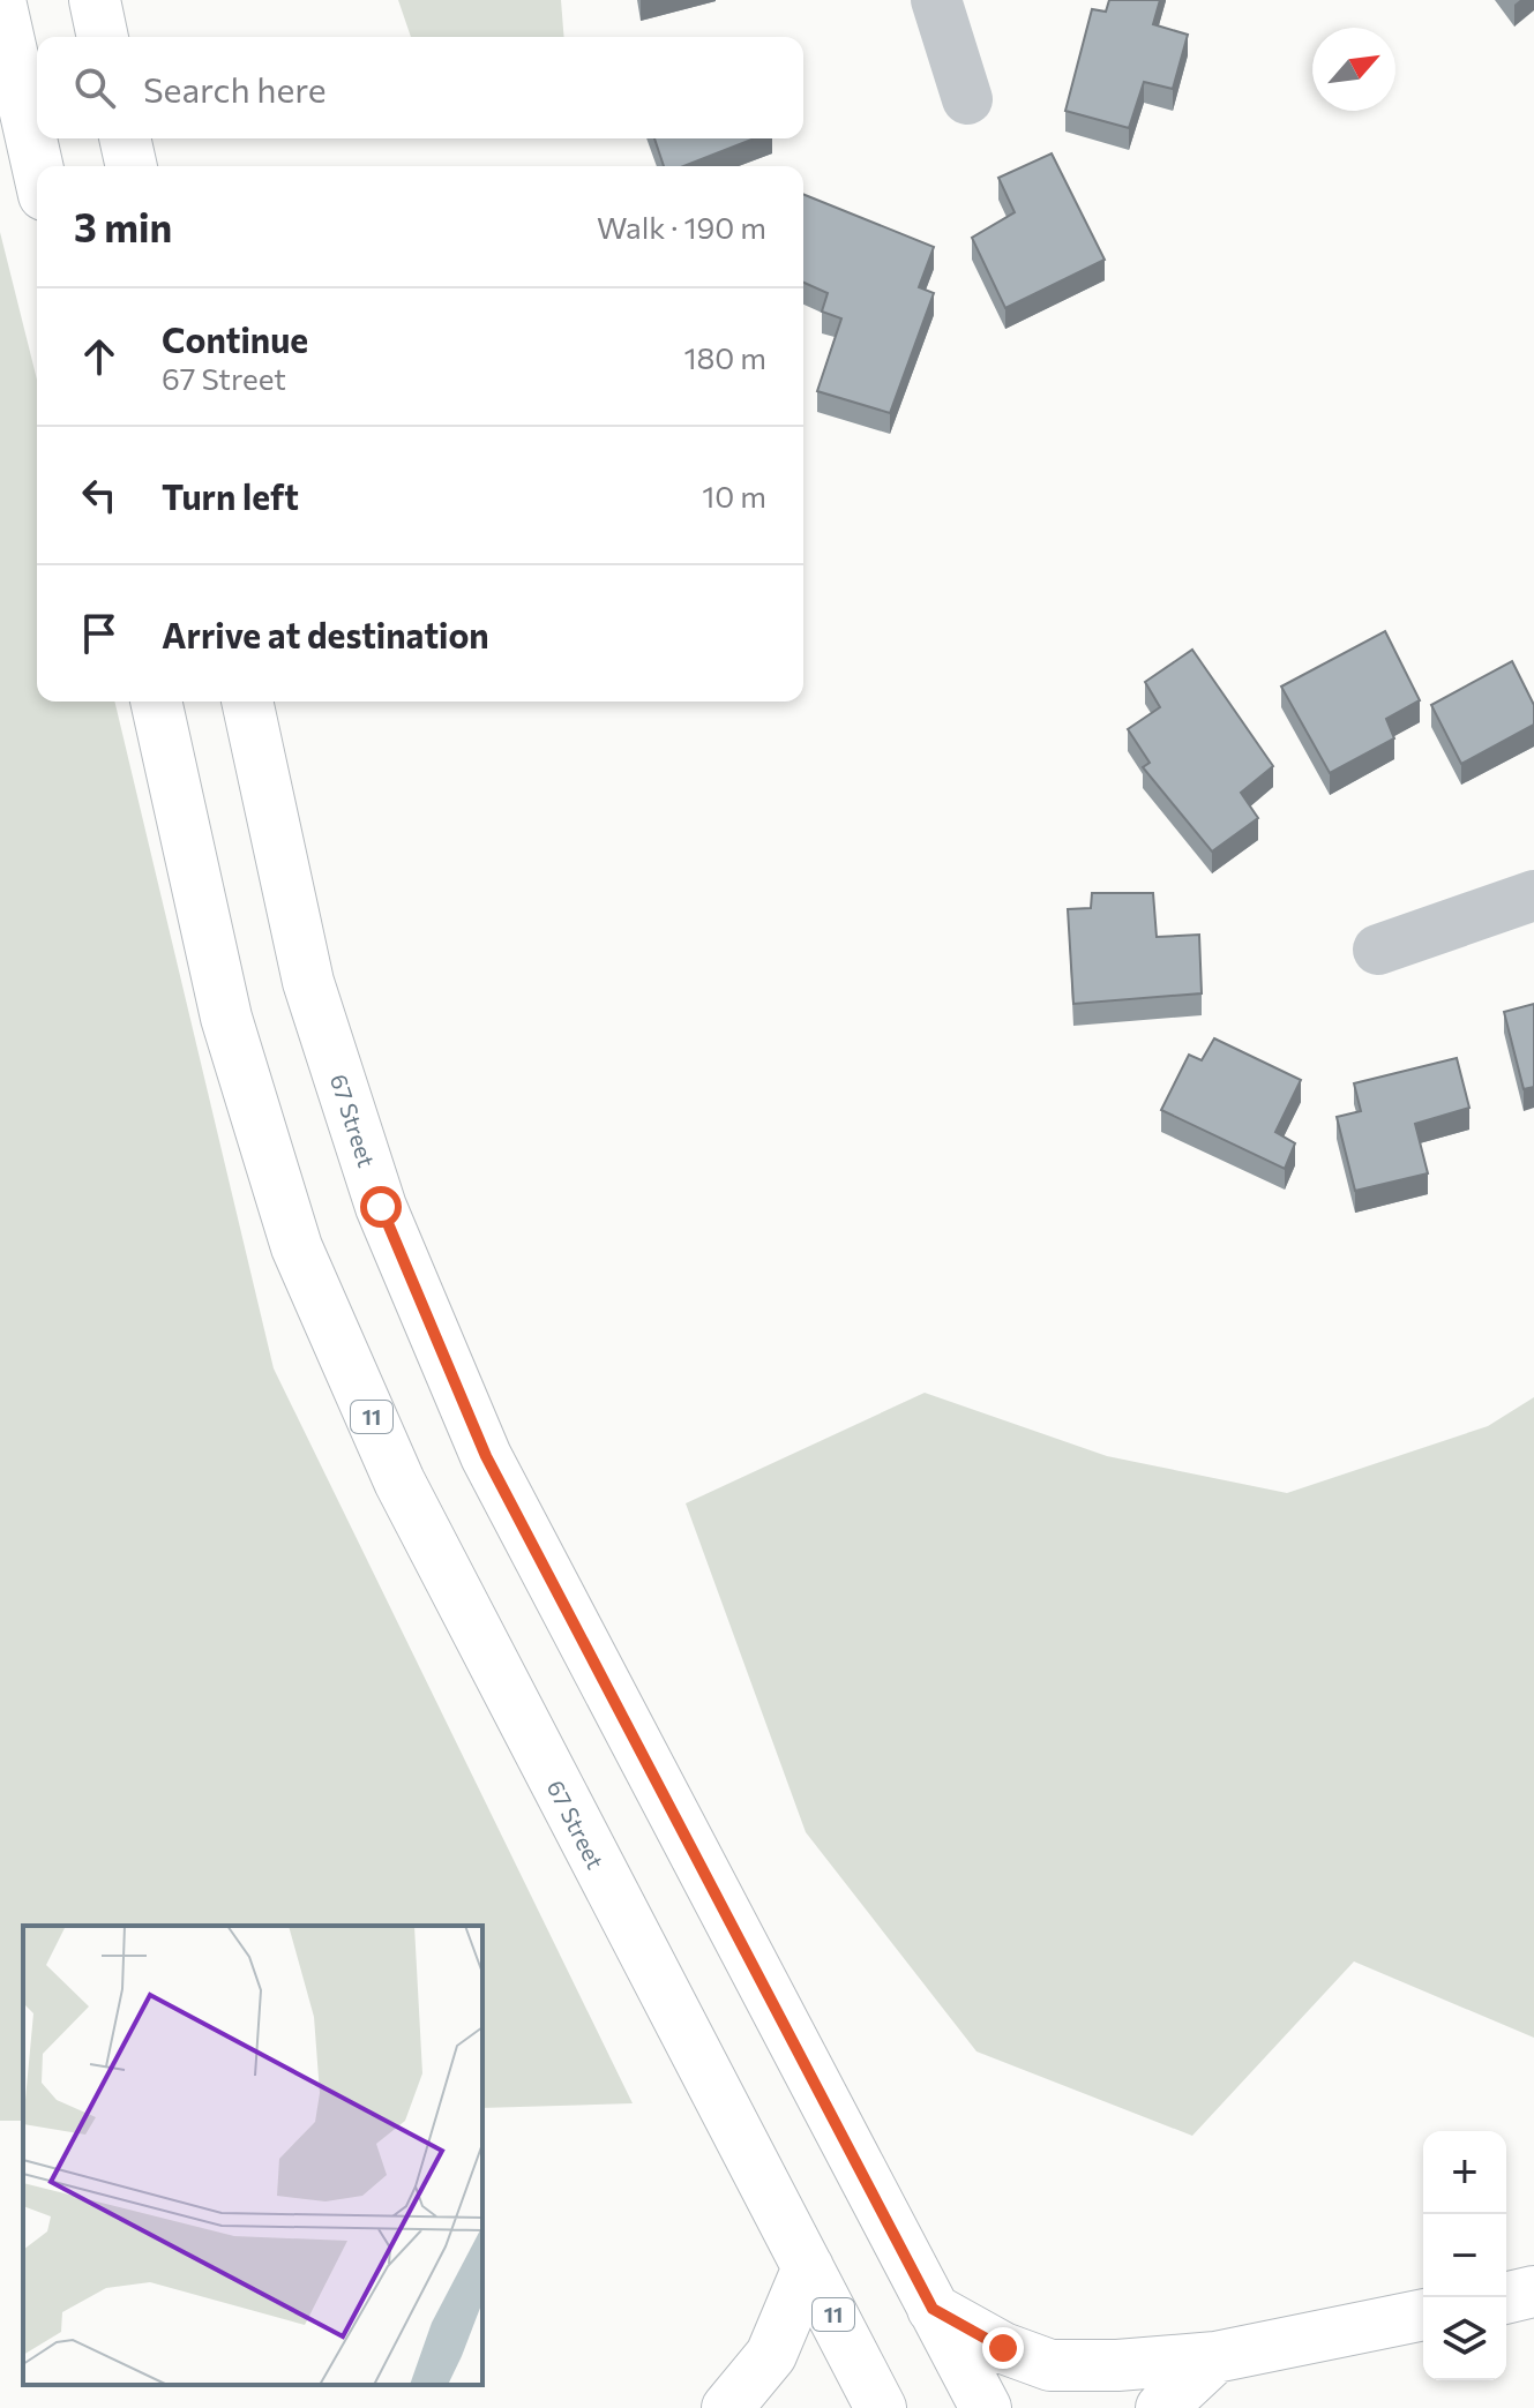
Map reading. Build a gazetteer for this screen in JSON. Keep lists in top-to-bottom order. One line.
{"streets":{"main road":["67 Street","11"]},"north":"top right","page":{"search":"Search here","heading":["3 min","Walk · 190 m"],"list":[["Continue","67 Street","180 m"],["Turn left","10 m"],"Arrive at destination"],"map_buttons":["+","−"]}}
